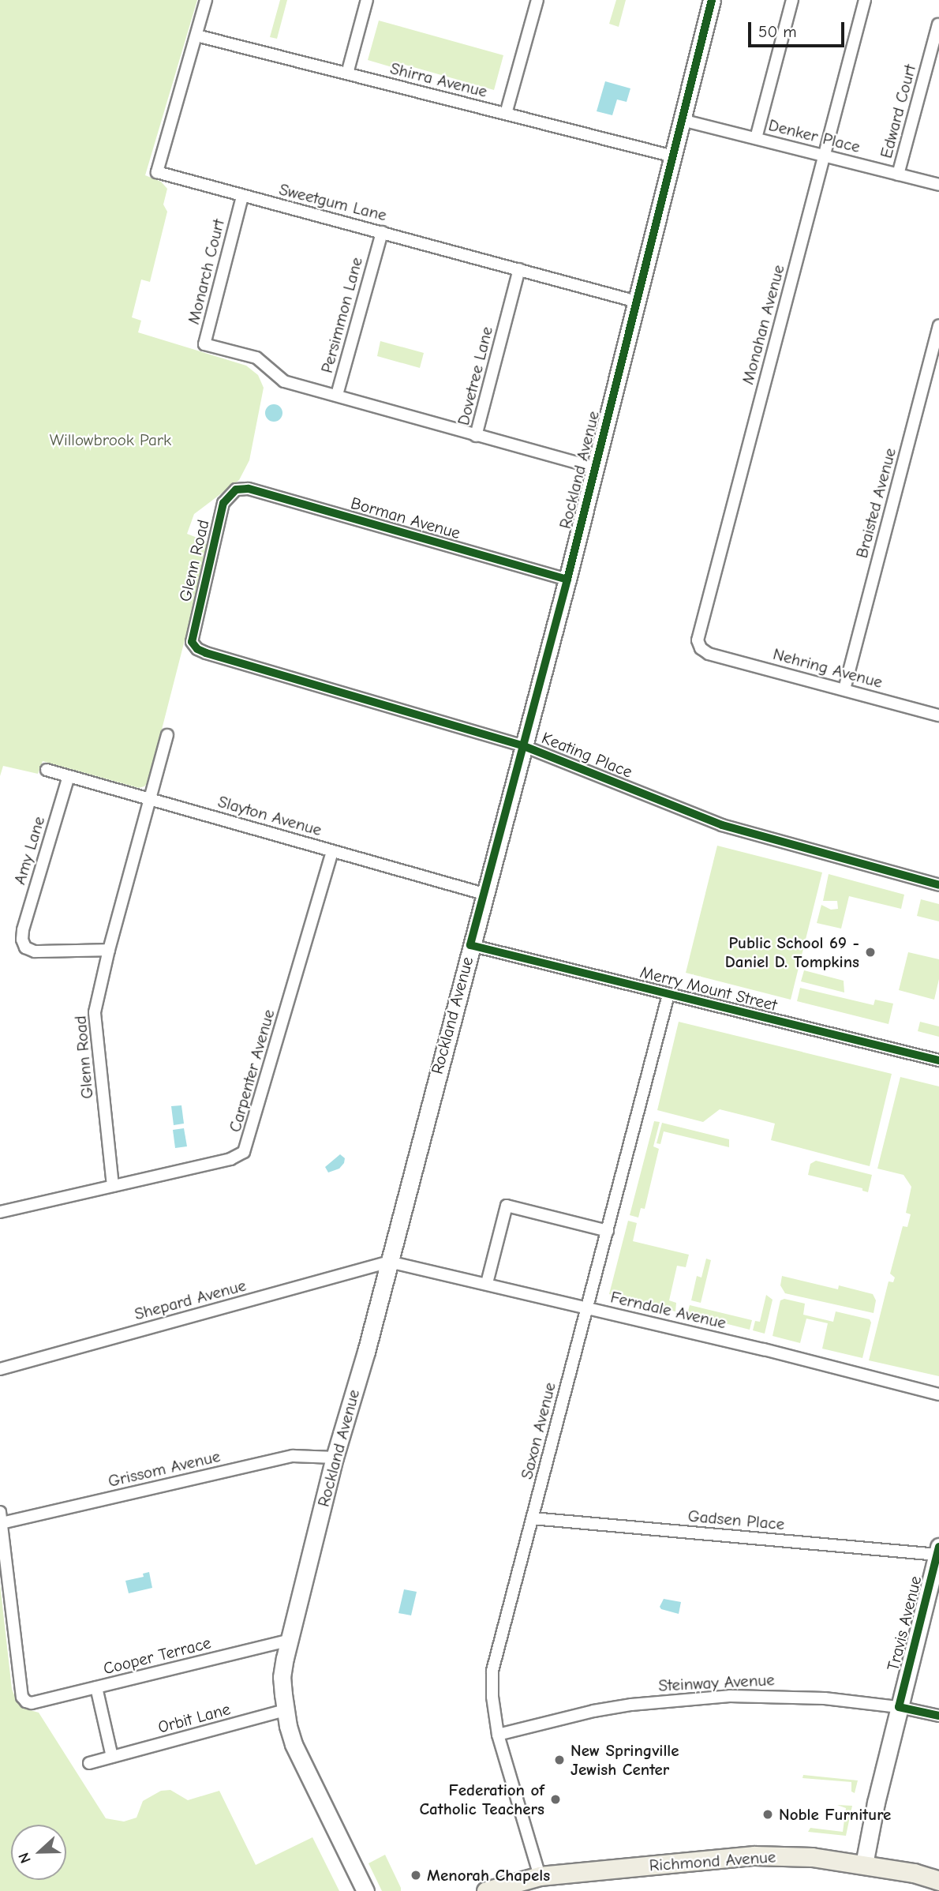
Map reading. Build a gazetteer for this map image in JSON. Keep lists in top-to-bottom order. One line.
{"streets":{"main road":["Richmond Avenue"],"street":["Shirra Avenue","Edward Court","Denker Place","Sweetgum Lane","Monarch Court","Persimmon Lane","Monahan Avenue","Dovetree Lane","Rockland Avenue","Braisted Avenue","Borman Avenue","Glenn Road","Nehring Avenue","Keating Place","Slayton Avenue","Amy Lane","Merry Mount Street","Carpenter Avenue","Shepard Avenue","Ferndale Avenue","Saxon Avenue","Grissom Avenue","Gadsen Place","Travis Avenue","Cooper Terrace","Steinway Avenue","Orbit Lane"]},"crossings":[["Shirra Avenue","Sweetgum Lane"],["Shirra Avenue","Rockland Avenue"],["Edward Court","Denker Place"],["Denker Place","Monahan Avenue"],["Denker Place","Rockland Avenue"],["Sweetgum Lane","Monarch Court"],["Sweetgum Lane","Persimmon Lane"],["Sweetgum Lane","Dovetree Lane"],["Sweetgum Lane","Rockland Avenue"],["Monarch Court","Persimmon Lane"],["Persimmon Lane","Dovetree Lane"],["Monahan Avenue","Nehring Avenue"],["Dovetree Lane","Rockland Avenue"],["Rockland Avenue","Borman Avenue"],["Rockland Avenue","Keating Place"],["Rockland Avenue","Slayton Avenue"],["Rockland Avenue","Merry Mount Street"],["Rockland Avenue","Shepard Avenue"],["Rockland Avenue","Ferndale Avenue"],["Rockland Avenue","Grissom Avenue"],["Rockland Avenue","Cooper Terrace"],["Rockland Avenue","Orbit Lane"],["Braisted Avenue","Nehring Avenue"],["Borman Avenue","Glenn Road"],["Glenn Road","Keating Place"],["Glenn Road","Slayton Avenue"],["Glenn Road","Amy Lane"],["Glenn Road","Carpenter Avenue"],["Slayton Avenue","Amy Lane"],["Slayton Avenue","Carpenter Avenue"],["Merry Mount Street","Saxon Avenue"],["Shepard Avenue","Ferndale Avenue"],["Ferndale Avenue","Saxon Avenue"],["Saxon Avenue","Gadsen Place"],["Saxon Avenue","Steinway Avenue"],["Saxon Avenue","Richmond Avenue"],["Grissom Avenue","Cooper Terrace"],["Gadsen Place","Travis Avenue"],["Travis Avenue","Steinway Avenue"],["Travis Avenue","Richmond Avenue"]],"parks":["Willowbrook Park"],"places":["Public School 69 - Daniel D. Tompkins","New Springville Jewish Center","Federation of Catholic Teachers","Noble Furniture","Menorah Chapels"],"scale_bar":"50 m","north":"left"}
